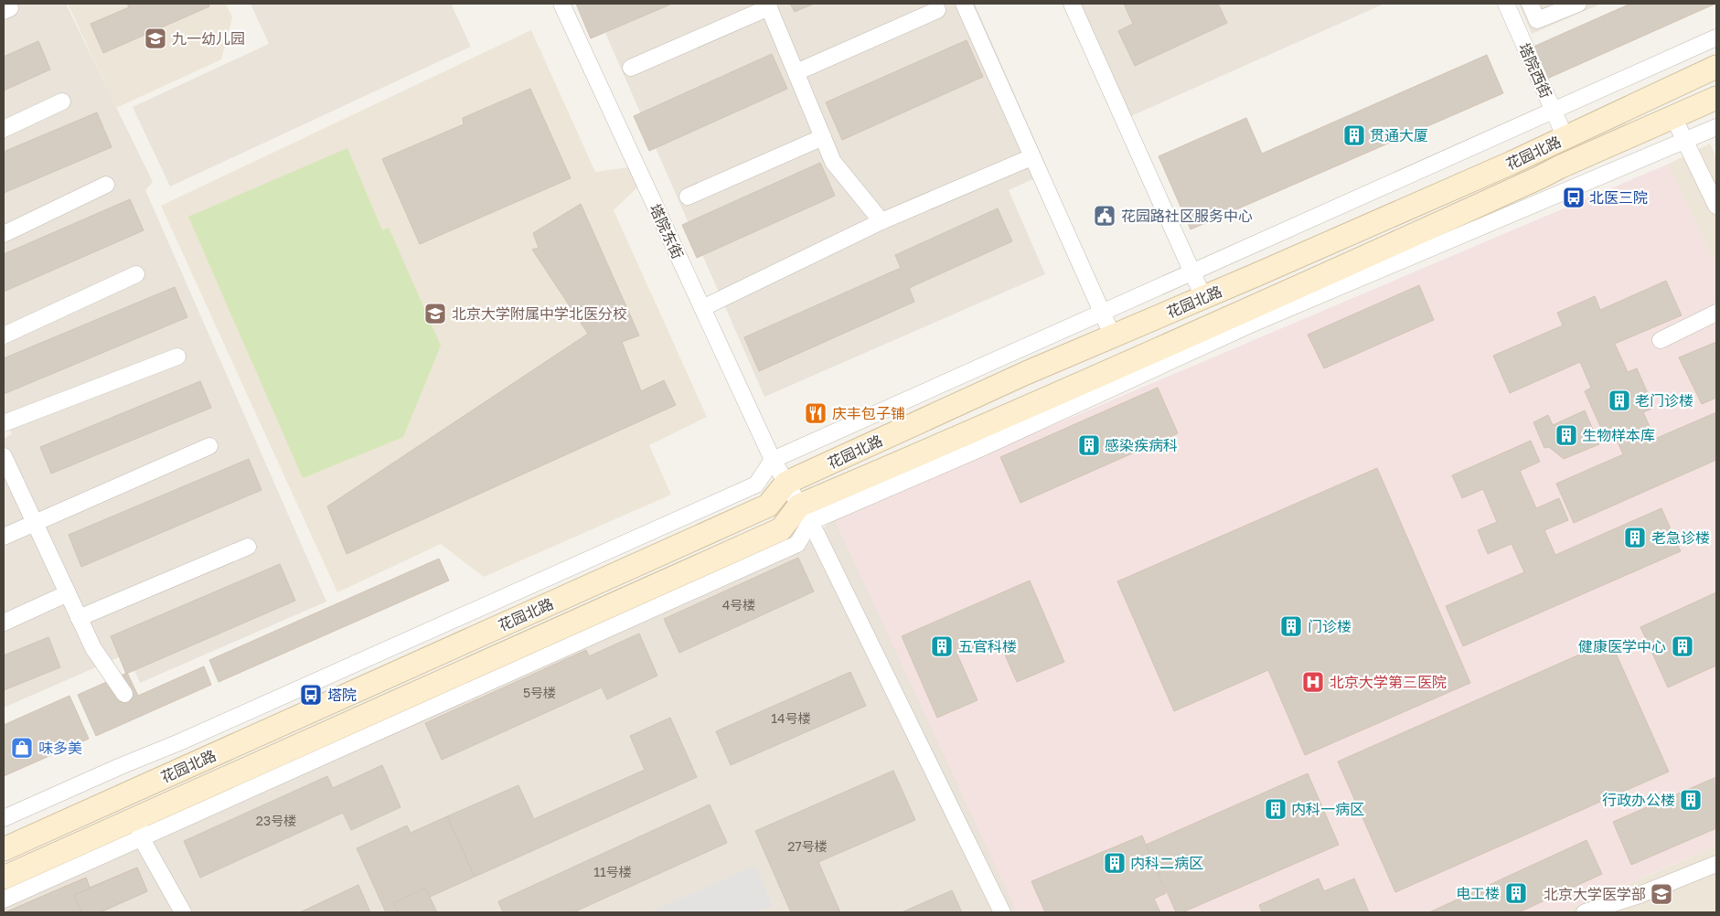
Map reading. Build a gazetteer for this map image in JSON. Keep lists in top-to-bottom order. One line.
{"streets":{"street":["塔院西街","花园北路","塔院东街"]},"crossings":[["塔院西街","花园北路"],["花园北路","塔院东街"]],"places":{"school or university":["九一幼儿园","北京大学附属中学北医分校","北京大学医学部"],"building":["贯通大厦","老门诊楼","生物样本库","感染疾病科","老急诊楼","门诊楼","五官科楼","健康医学中心","行政办公楼","内科一病区","内科二病区","电工楼"],"bus stop":["北医三院","塔院"],"public building":["花园路社区服务中心"],"restaurant":["庆丰包子铺"],"hospital":["北京大学第三医院"],"shop":["味多美"]},"house_numbers":["4号楼","5号楼","14号楼","23号楼","27号楼","11号楼"]}
